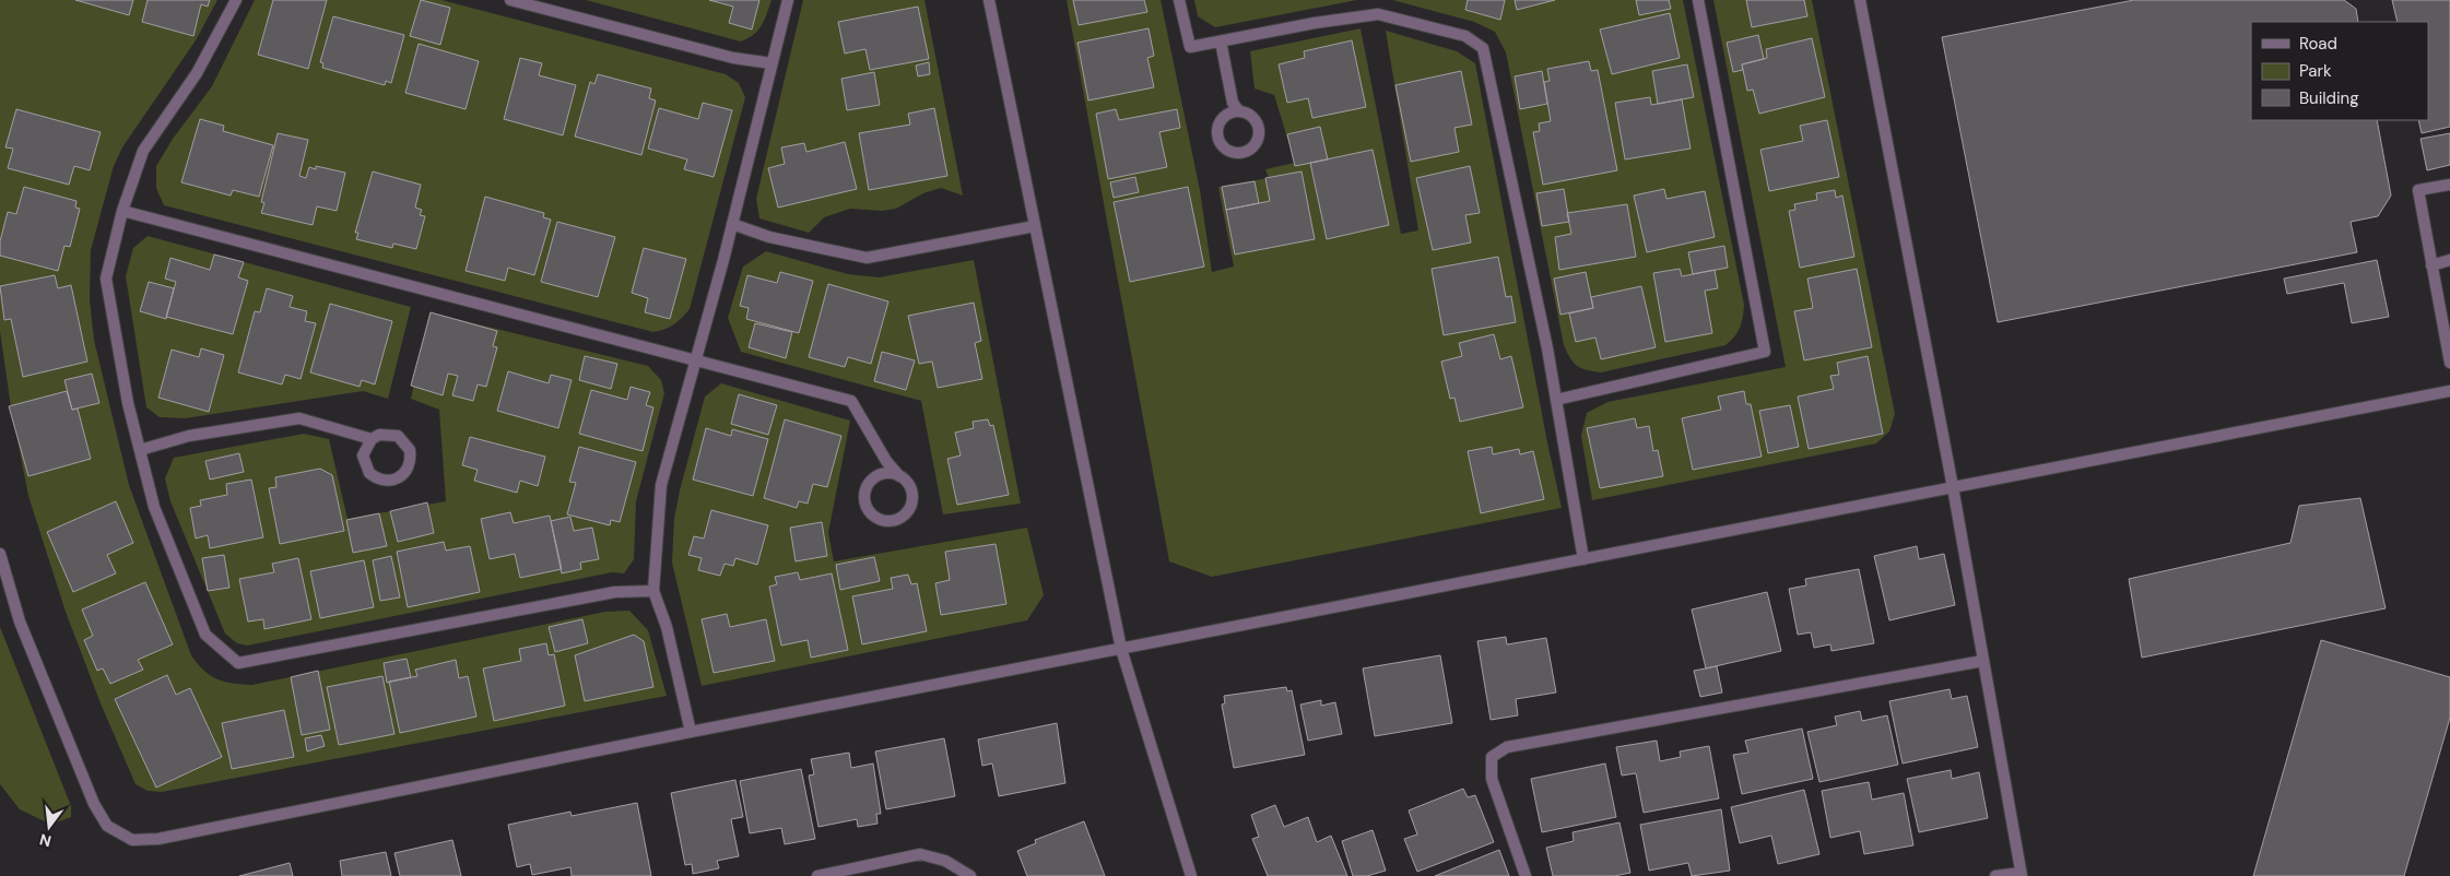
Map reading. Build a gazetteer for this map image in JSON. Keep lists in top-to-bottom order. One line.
{"legend":["Road","Park","Building"],"north":"bottom"}
